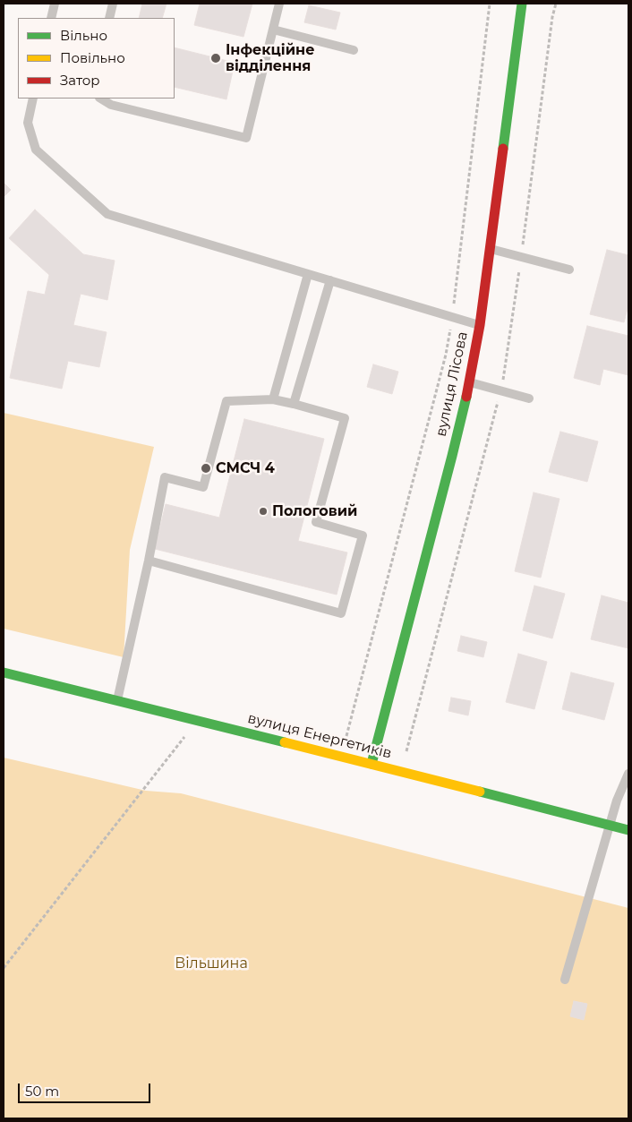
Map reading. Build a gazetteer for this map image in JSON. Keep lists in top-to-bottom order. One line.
{"streets":{"street":["вулиця Лісова","вулиця Енергетиків"]},"crossings":[["вулиця Лісова","вулиця Енергетиків"]],"parks":["Вільшина"],"places":["Інфекційне відділення","СМСЧ 4","Пологовий"],"legend":["Вільно","Повільно","Затор"],"scale_bar":"50 m"}
